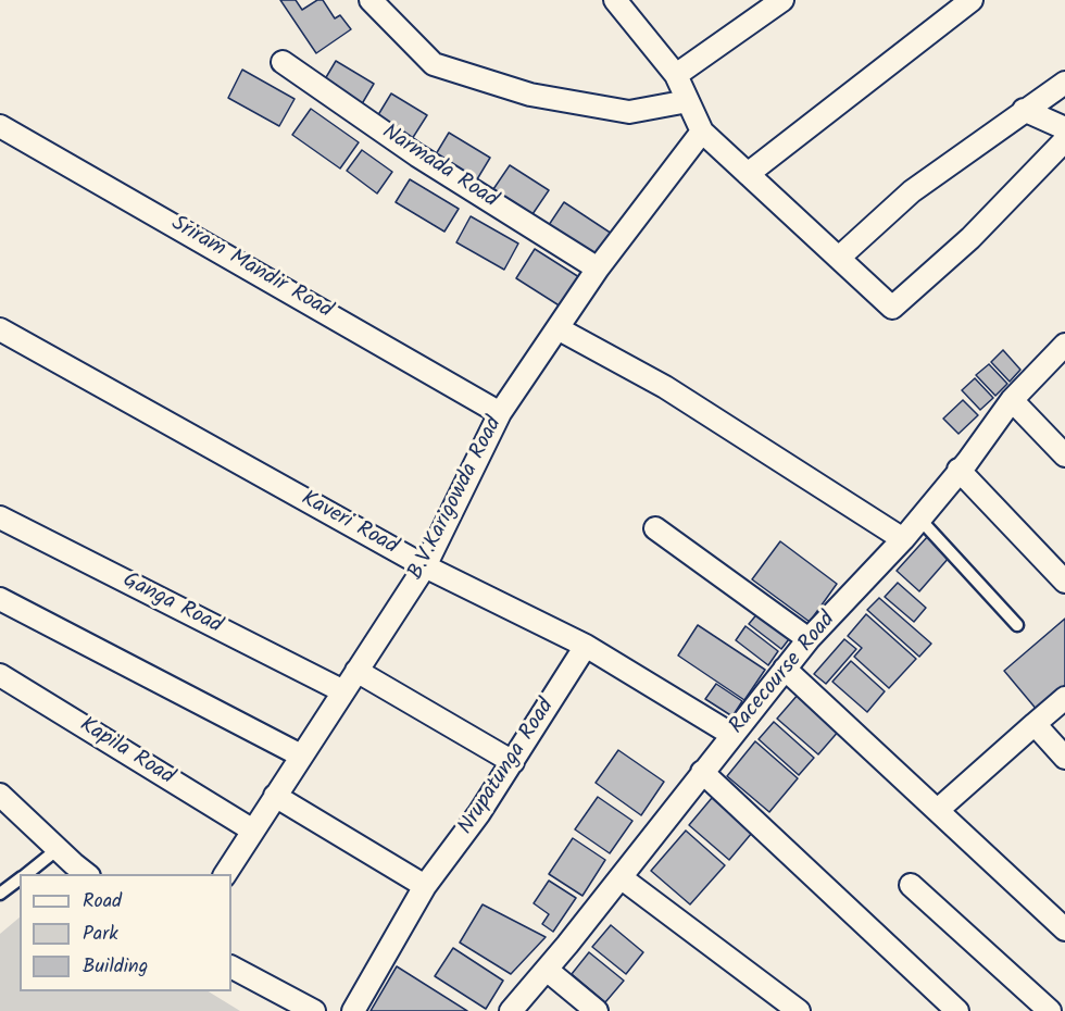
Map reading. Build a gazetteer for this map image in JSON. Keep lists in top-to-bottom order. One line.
{"streets":{"street":["Narmada Road","Sriram Mandir Road","B.V.Karigowda Road","Kaveri Road","Ganga Road","Racecourse Road","Kapila Road","Nrupatunga Road"]},"crossings":[["Narmada Road","B.V.Karigowda Road"],["Sriram Mandir Road","B.V.Karigowda Road"],["B.V.Karigowda Road","Kaveri Road"],["B.V.Karigowda Road","Ganga Road"],["B.V.Karigowda Road","Kapila Road"],["Kaveri Road","Racecourse Road"],["Kaveri Road","Nrupatunga Road"]],"legend":["Road","Park","Building"]}
